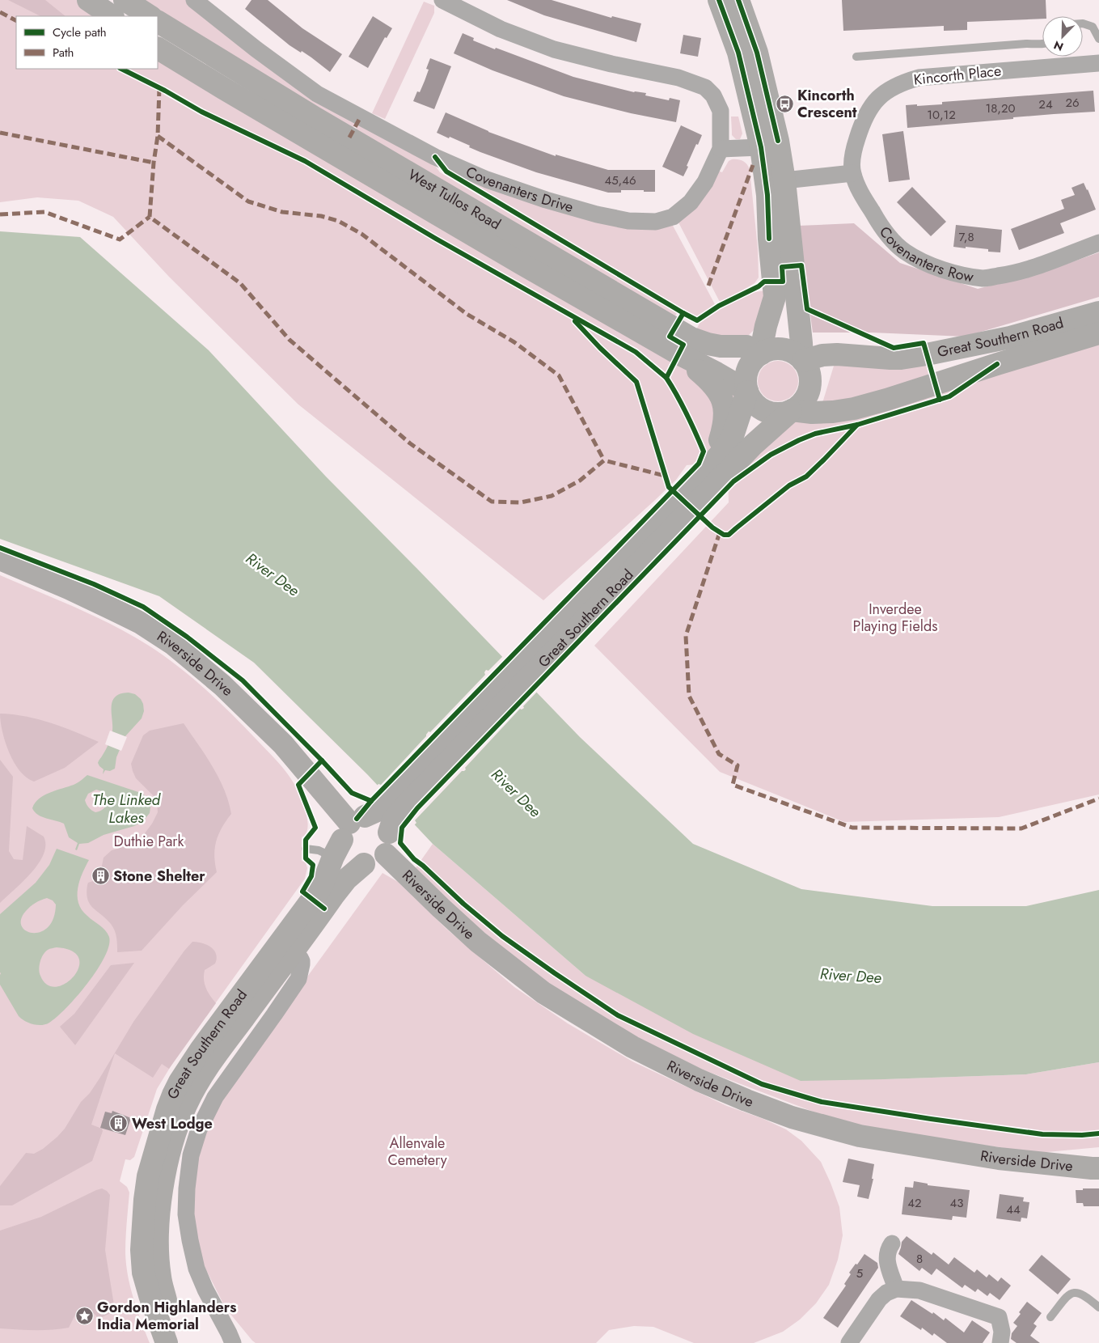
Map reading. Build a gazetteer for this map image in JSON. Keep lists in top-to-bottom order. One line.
{"streets":{"main road":["West Tullos Road","Great Southern Road","Riverside Drive"],"street":["Kincorth Place","Covenanters Drive","Covenanters Row"]},"crossings":[["Kincorth Place","Covenanters Row"],["West Tullos Road","Great Southern Road"],["Great Southern Road","Riverside Drive"]],"water":["River Dee","The Linked Lakes"],"parks":["Inverdee Playing Fields","Duthie Park","Allenvale Cemetery"],"places":{"bus stop":["Kincorth Crescent"],"building":["Stone Shelter","West Lodge"],"place":["Gordon Highlanders India Memorial"]},"house_numbers":["26","24","18,20","10,12","45,46","7,8","42","43","44","8","5"],"legend":["Cycle path","Path"],"north":"bottom left"}
